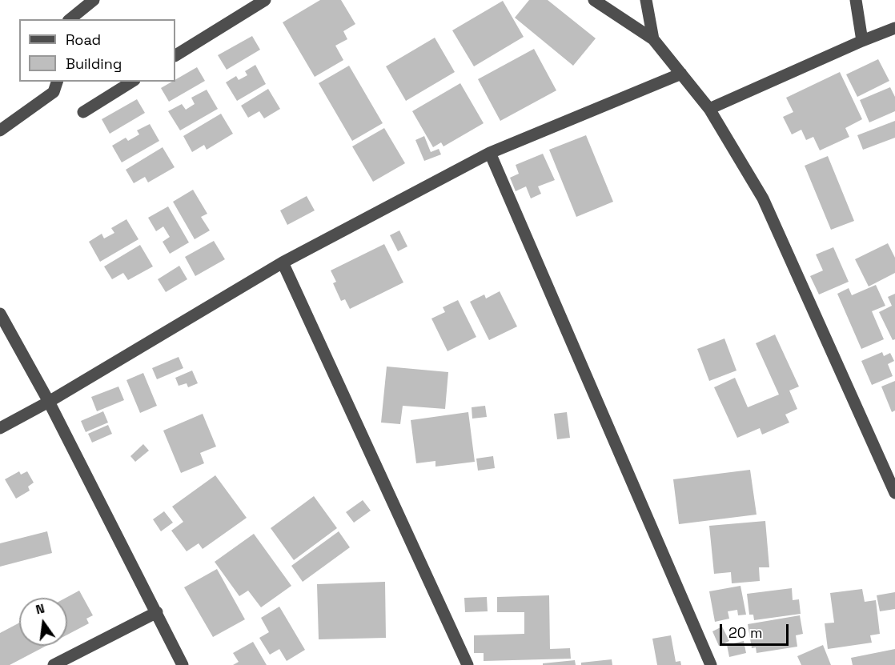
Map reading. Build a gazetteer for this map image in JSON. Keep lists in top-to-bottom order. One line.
{"legend":["Road","Building"],"scale_bar":"20 m","north":"top"}
